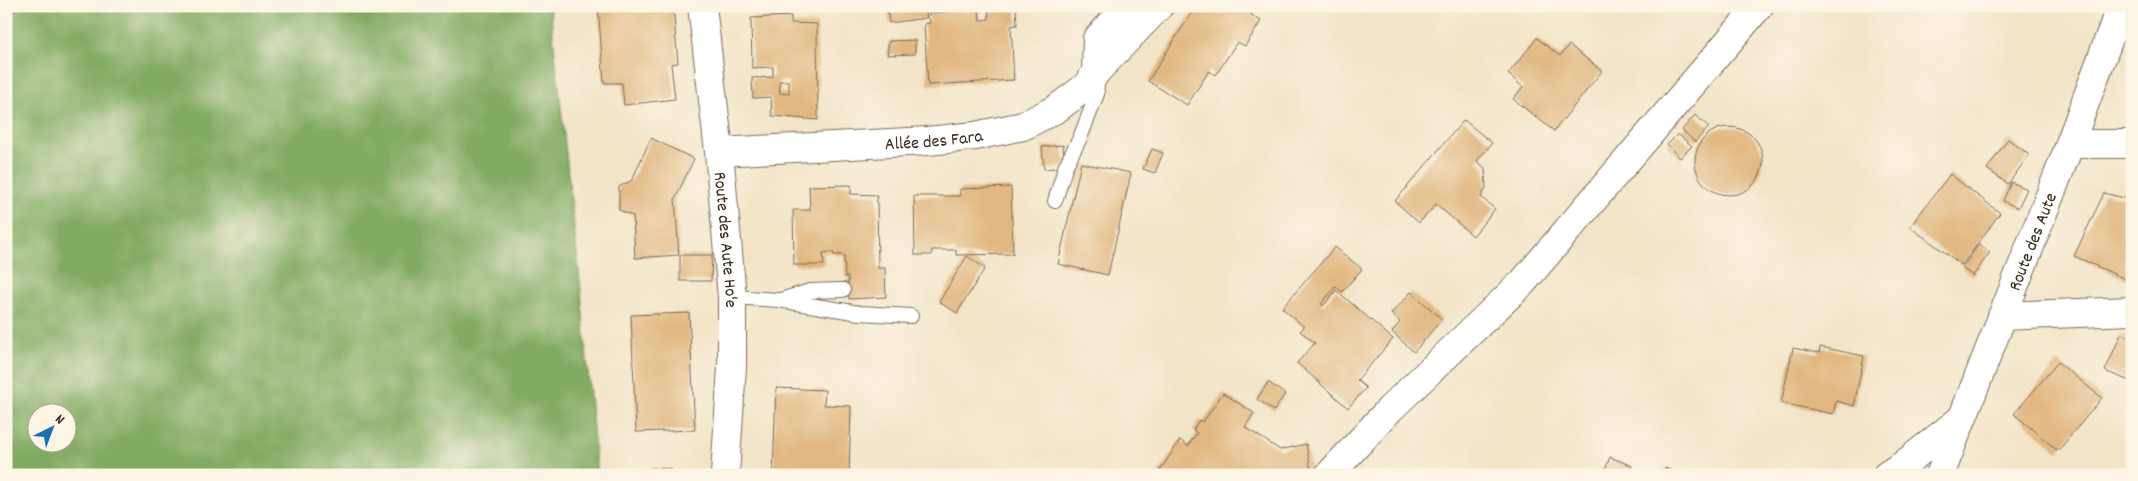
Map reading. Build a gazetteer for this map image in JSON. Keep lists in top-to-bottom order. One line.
{"streets":{"street":["Allée des Fara","Route des Aute Ho'e","Route des Aute"]},"crossings":[["Allée des Fara","Route des Aute Ho'e"]],"north":"top right"}
